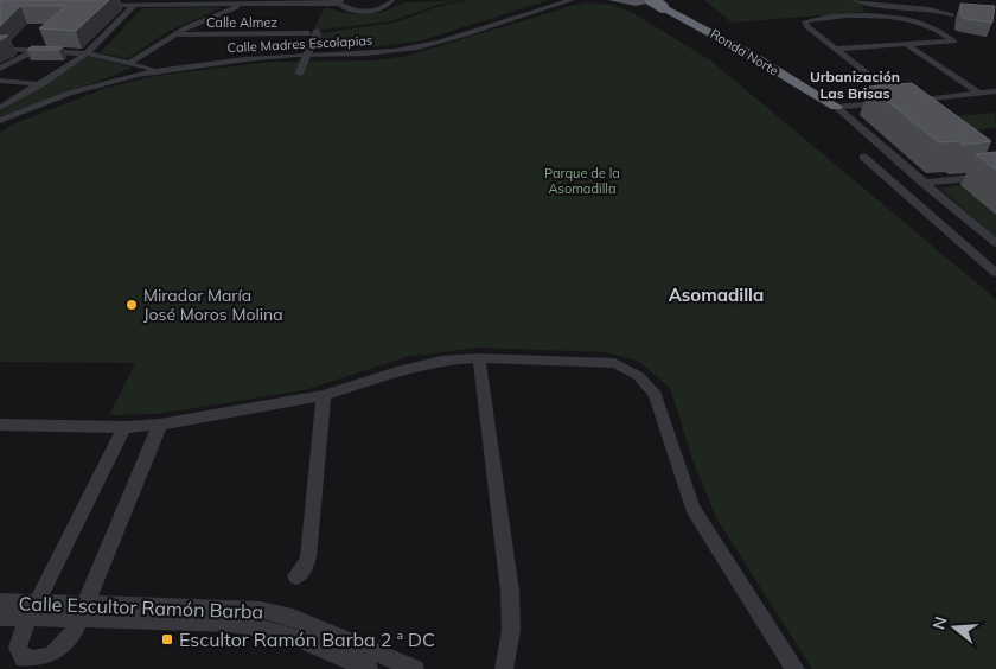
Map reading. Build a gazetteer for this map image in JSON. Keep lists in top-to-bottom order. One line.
{"streets":{"highway":["Ronda Norte"],"street":["Calle Almez","Calle Madres Escolapias","Calle Escultor Ramón Barba"]},"districts":["Urbanización Las Brisas","Asomadilla"],"parks":["Parque de la Asomadilla"],"places":{"other":["Mirador María José Moros Molina"],"transit":["Escultor Ramón Barba 2 ª DC"]},"north":"left"}
